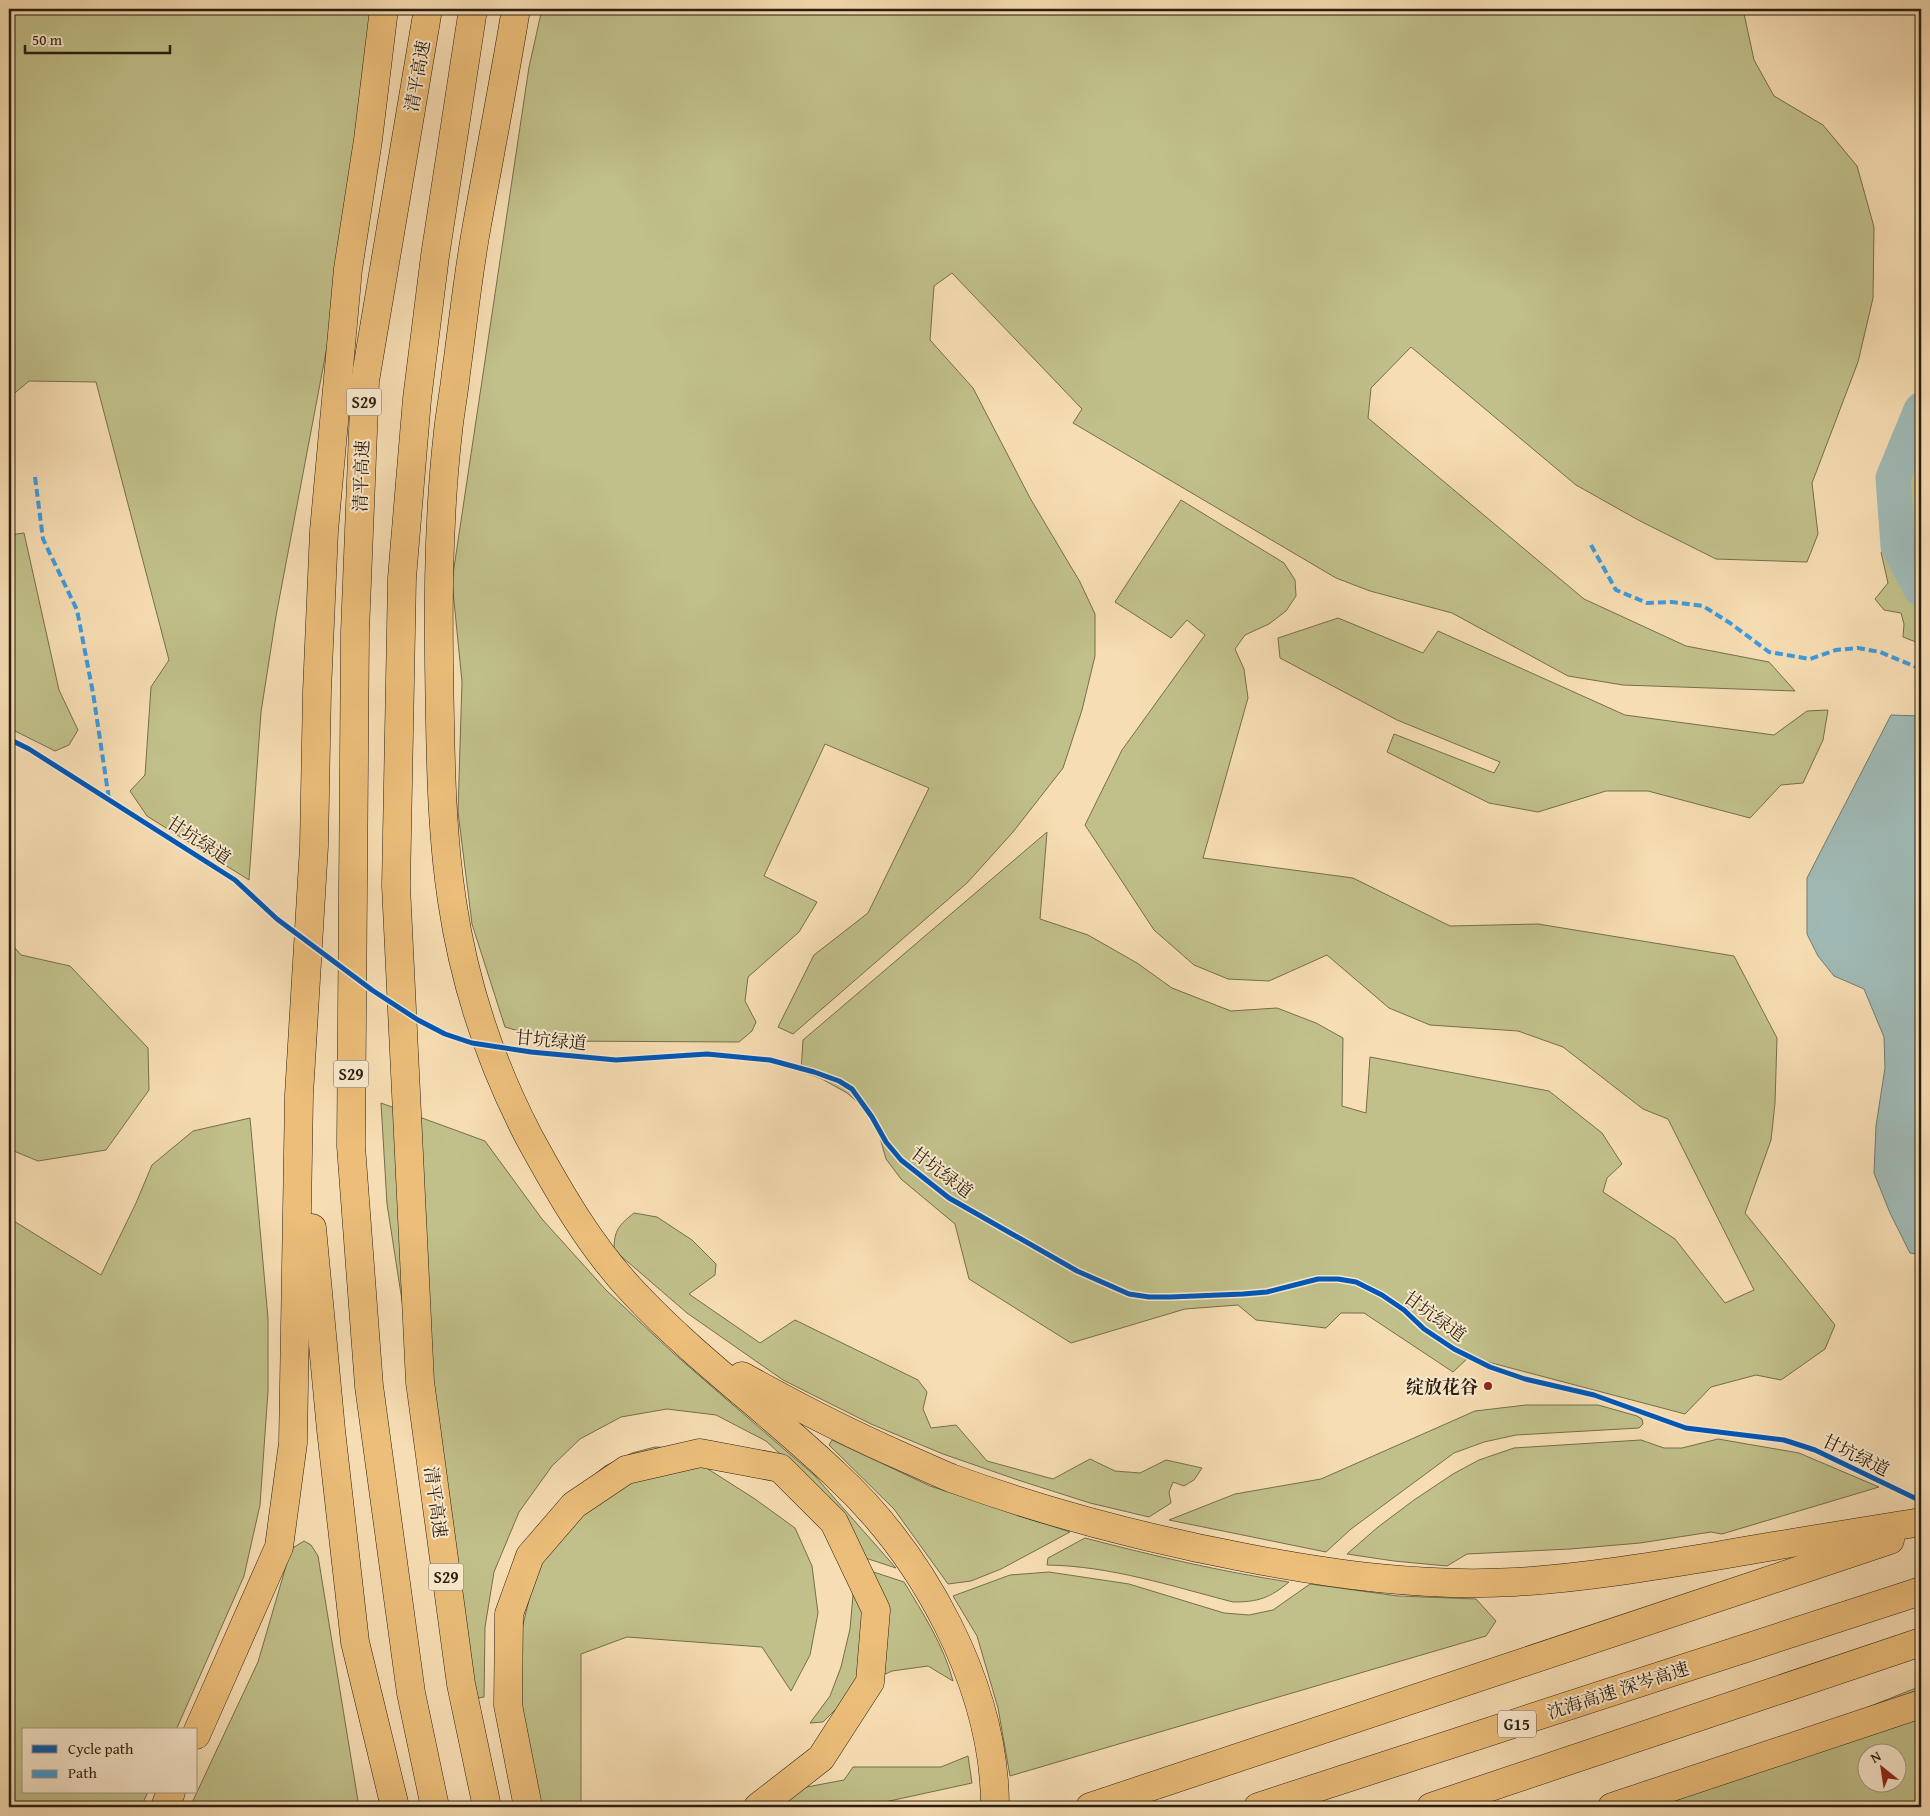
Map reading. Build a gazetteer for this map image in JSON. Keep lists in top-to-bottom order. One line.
{"streets":{"highway":["清平高速","S29","沈海高速 深岑高速","G15"],"cycle path":["甘坑绿道"]},"places":["绽放花谷"],"legend":["Cycle path","Path"],"scale_bar":"50 m","north":"top left"}
